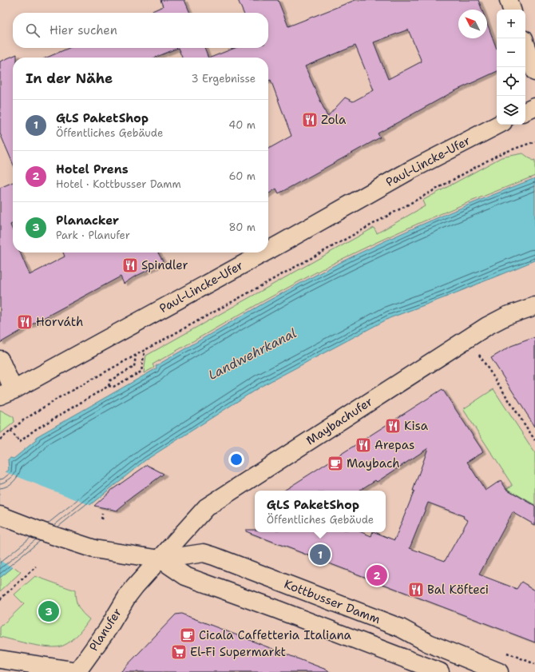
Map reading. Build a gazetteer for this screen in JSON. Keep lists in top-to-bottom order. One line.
{"streets":{"street":["Paul-Lincke-Ufer","Maybachufer","Kottbusser Damm","Planufer"]},"crossings":[["Maybachufer","Kottbusser Damm"],["Maybachufer","Planufer"],["Kottbusser Damm","Planufer"]],"water":["Landwehrkanal"],"places":{"restaurant":["Zola","Spindler","Horváth","Kisa","Arepas","Bal Köfteci"],"cafe":["Maybach","Cicala Caffetteria Italiana"],"supermarket":["El-Fi Supermarkt"]},"north":"top left","page":{"map_buttons":["+","−"],"search":"Hier suchen","heading":["In der Nähe","3 Ergebnisse"],"list":[{"mark":"1","name":"GLS PaketShop","note":"Öffentliches Gebäude","value":"40 m"},{"mark":"2","name":"Hotel Prens","note":"Hotel · Kottbusser Damm","value":"60 m"},{"mark":"3","name":"Planacker","note":"Park · Planufer","value":"80 m"}],"popup":["GLS PaketShop","Öffentliches Gebäude"],"pins":["1","2","3"]}}
